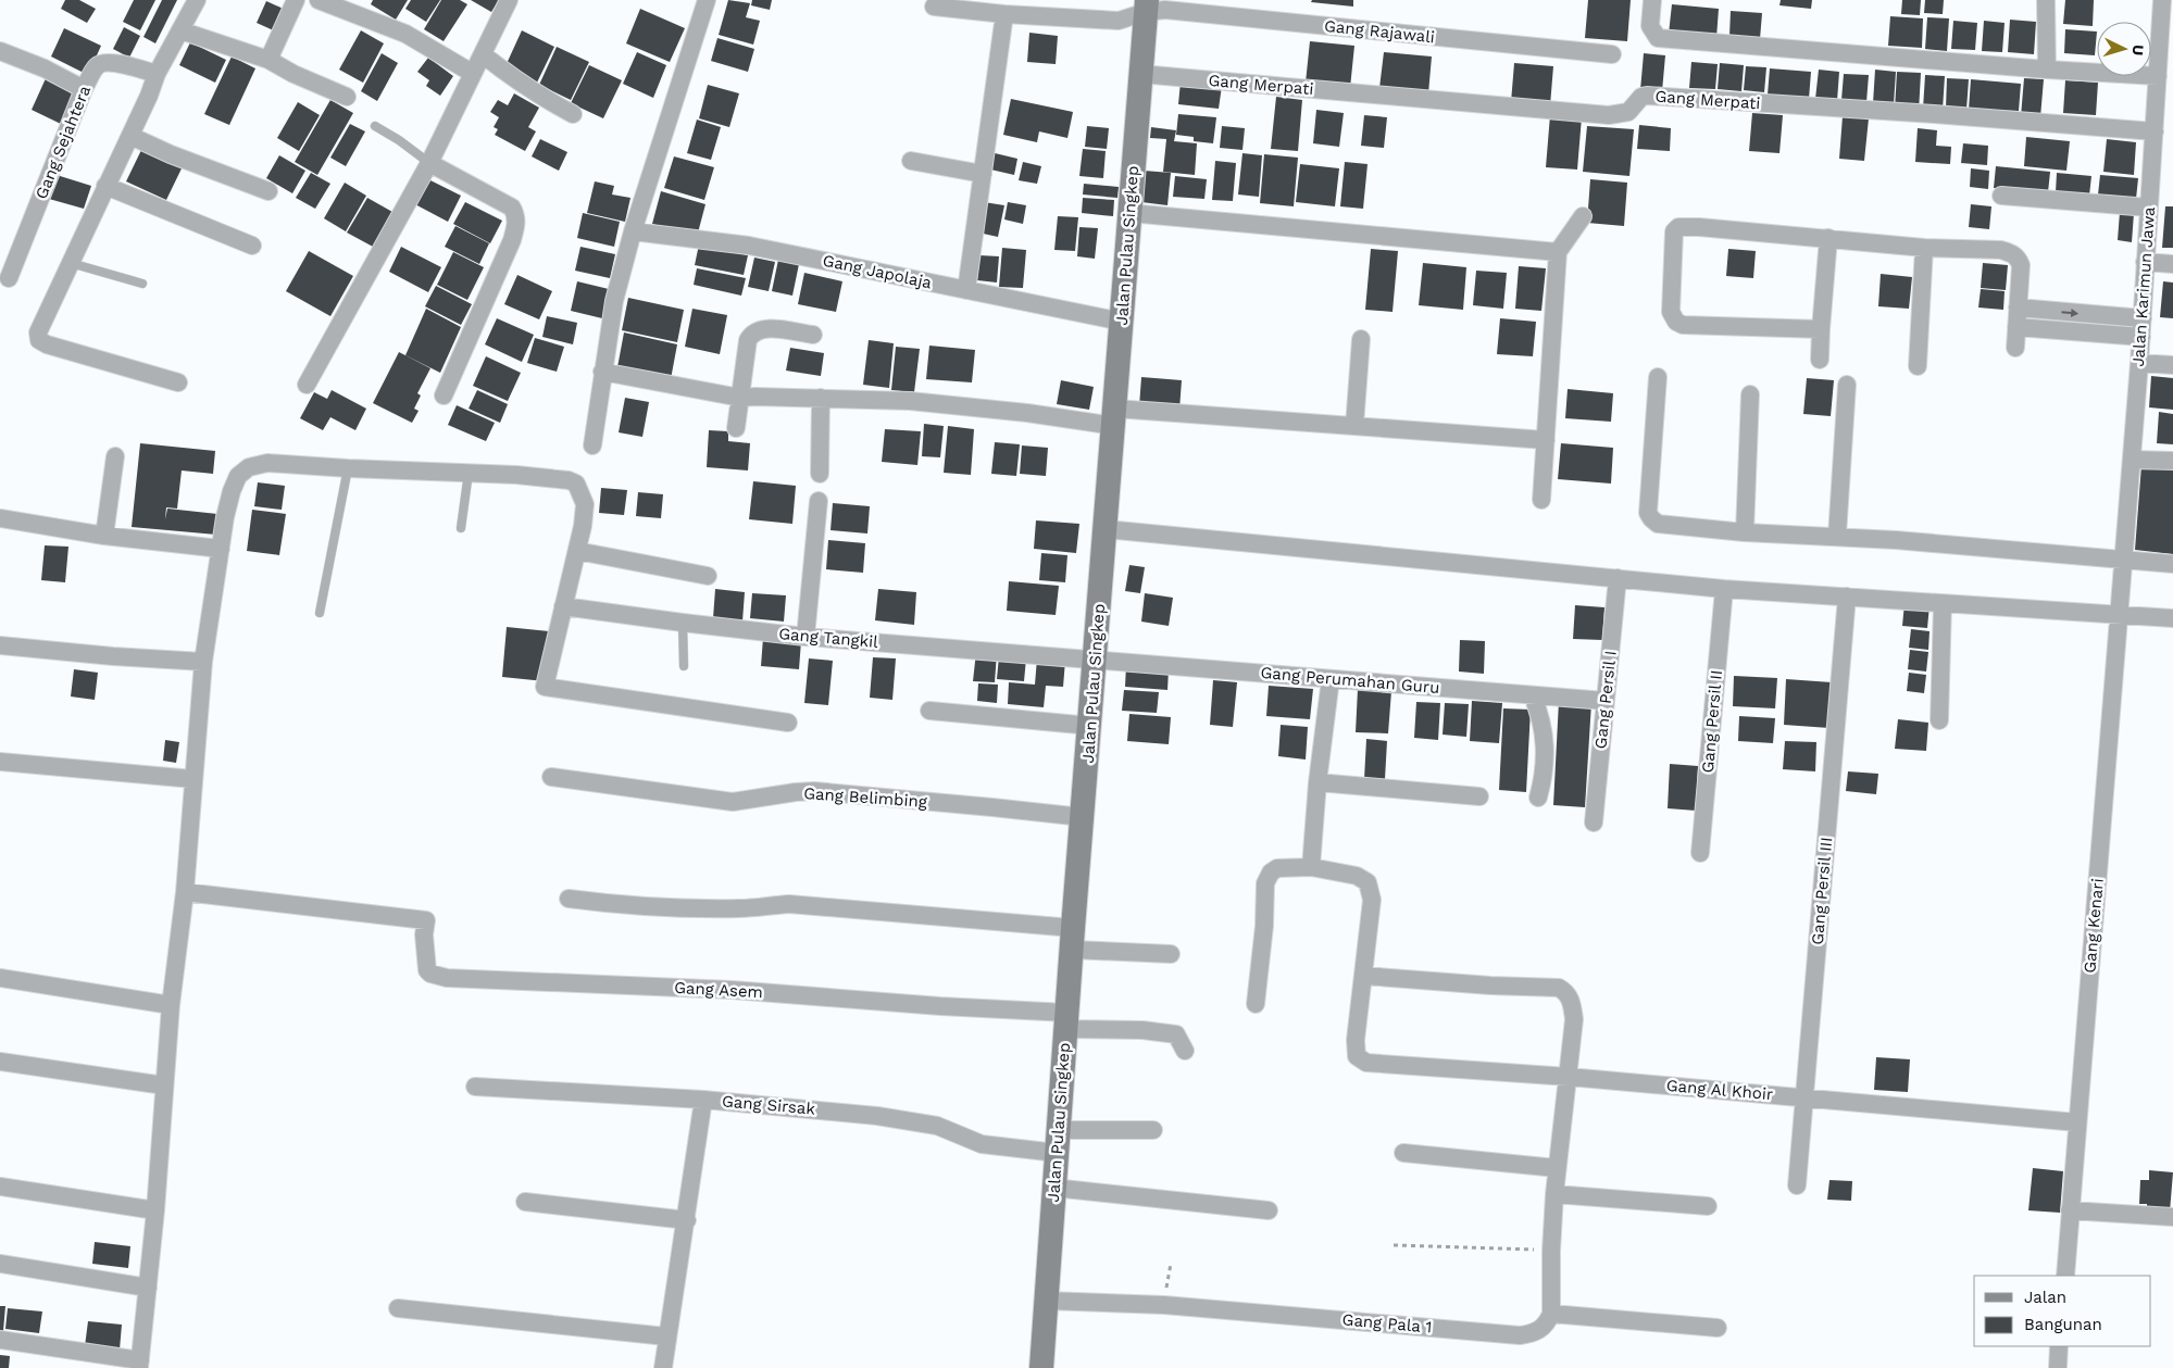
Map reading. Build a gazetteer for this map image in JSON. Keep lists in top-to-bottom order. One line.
{"streets":{"street":["Gang Rajawali","Gang Merpati","Gang Sejahtera","Jalan Pulau Singkep","Gang Japolaja","Jalan Karimun Jawa","Gang Tangkil","Gang Perumahan Guru","Gang Persil I","Gang Persil II","Gang Belimbing","Gang Persil III","Gang Kenari","Gang Asem","Gang Al Khoir","Gang Sirsak","Gang Pala 1"]},"crossings":[["Gang Rajawali","Jalan Pulau Singkep"],["Gang Merpati","Jalan Pulau Singkep"],["Gang Merpati","Jalan Karimun Jawa"],["Jalan Pulau Singkep","Gang Japolaja"],["Jalan Pulau Singkep","Gang Tangkil"],["Jalan Pulau Singkep","Gang Perumahan Guru"],["Jalan Pulau Singkep","Gang Belimbing"],["Jalan Pulau Singkep","Gang Asem"],["Jalan Pulau Singkep","Gang Sirsak"],["Jalan Pulau Singkep","Gang Pala 1"],["Jalan Karimun Jawa","Gang Kenari"],["Gang Tangkil","Gang Perumahan Guru"],["Gang Perumahan Guru","Gang Persil I"],["Gang Persil III","Gang Al Khoir"],["Gang Kenari","Gang Al Khoir"]],"legend":["Jalan","Bangunan"],"north":"right"}
